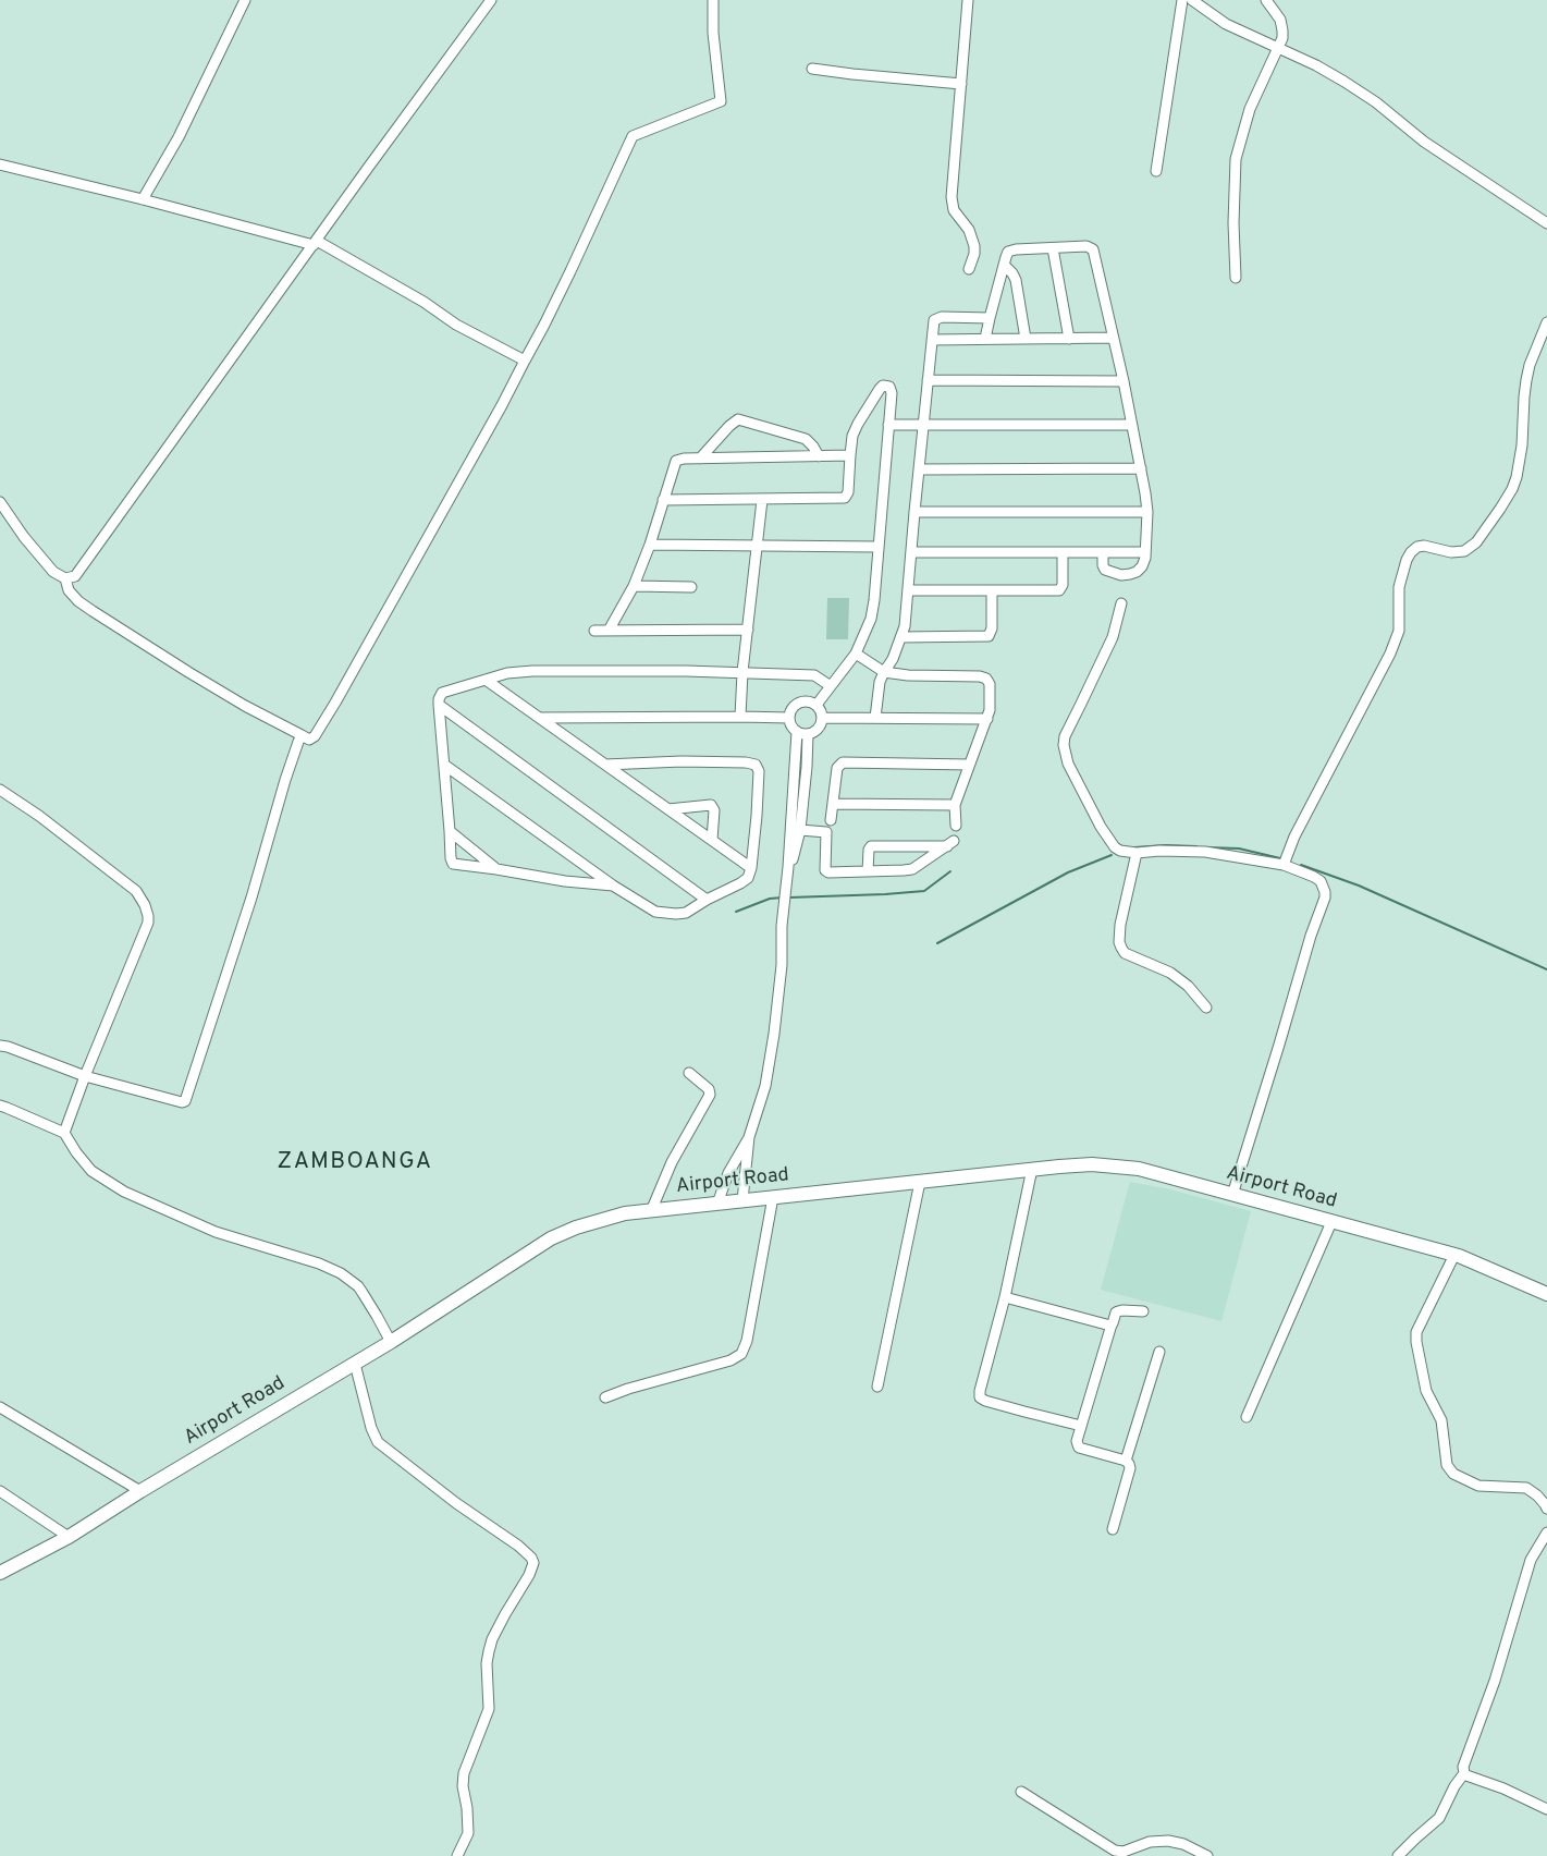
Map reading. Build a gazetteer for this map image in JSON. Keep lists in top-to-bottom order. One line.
{"streets":{"main road":["Airport Road"]},"districts":["ZAMBOANGA"]}
